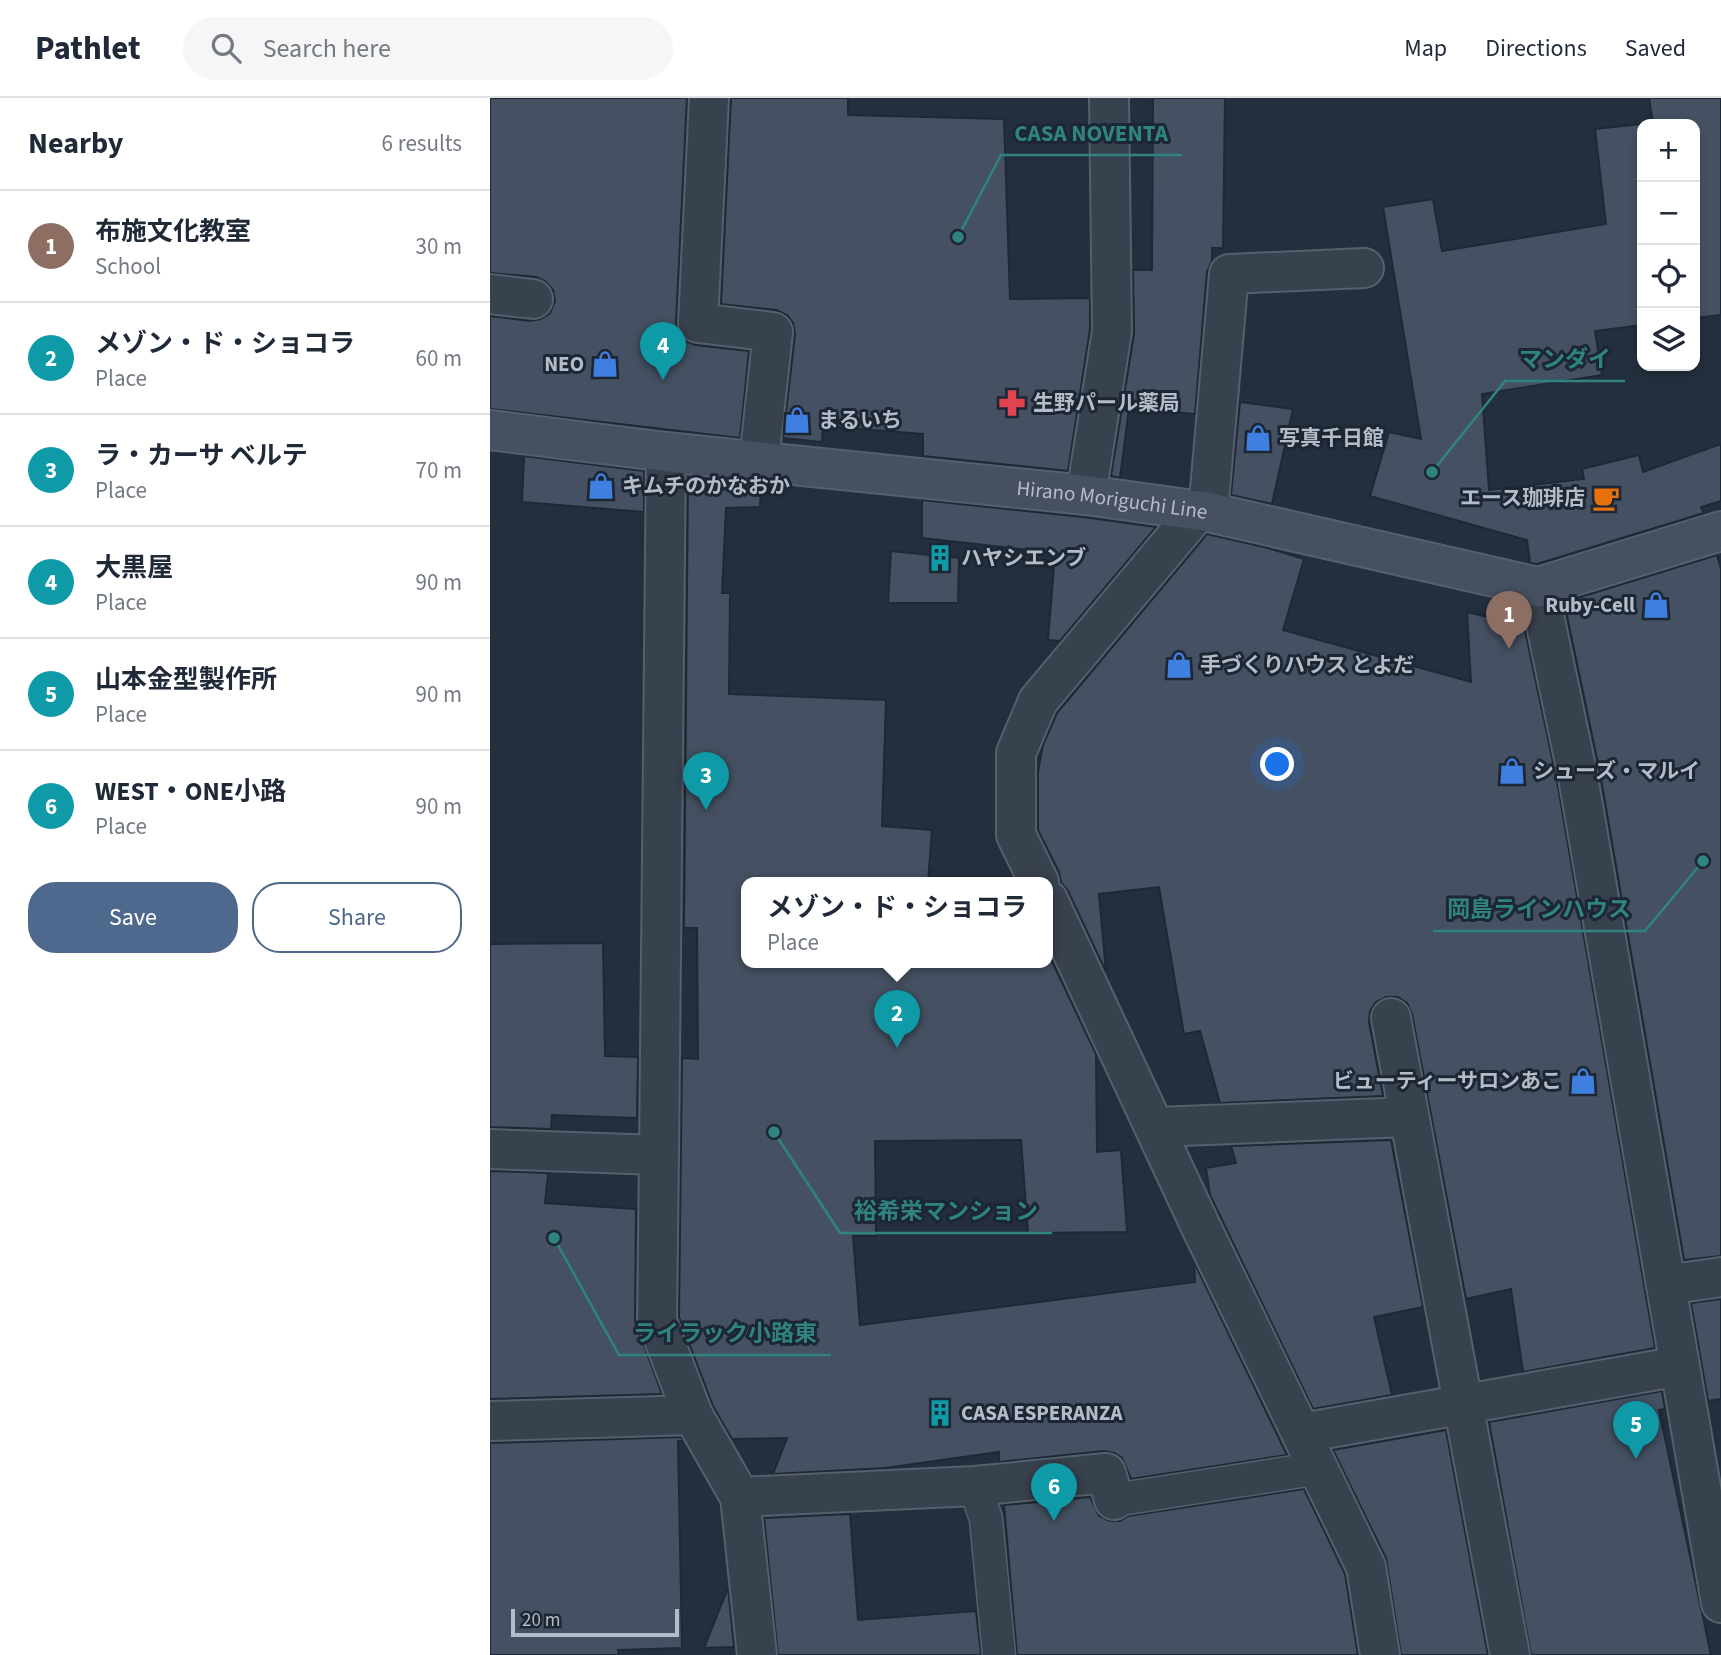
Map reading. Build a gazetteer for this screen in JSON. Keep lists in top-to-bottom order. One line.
{"streets":{"main road":["Hirano Moriguchi Line"]},"places":{"other":["CASA NOVENTA","マンダイ","岡島ラインハウス","裕希栄マンション","ライラック小路東"],"shop":["NEO","まるいち","写真千日館","キムチのかなおか","Ruby-Cell","手づくりハウス とよだ","シューズ・マルイ","ビューティーサロンあこ"],"pharmacy":["生野パール薬局"],"cafe":["エース珈琲店"],"building":["ハヤシエンブ","CASA ESPERANZA"]},"scale_bar":"20 m","page":{"header":"Pathlet","search":"Search here","nav":["Map","Directions","Saved"],"heading":["Nearby","6 results"],"map_buttons":["+","−"],"list":[{"mark":"1","name":"布施文化教室","note":"School","value":"30 m"},{"mark":"2","name":"メゾン・ド・ショコラ","note":"Place","value":"60 m"},{"mark":"3","name":"ラ・カーサ ベルテ","note":"Place","value":"70 m"},{"mark":"4","name":"大黒屋","note":"Place","value":"90 m"},{"mark":"5","name":"山本金型製作所","note":"Place","value":"90 m"},{"mark":"6","name":"WEST・ONE小路","note":"Place","value":"90 m"}],"pins":["4","1","3","2","5","6"],"buttons":["Save","Share"],"popup":["メゾン・ド・ショコラ","Place"],"scale":"20 m"}}
